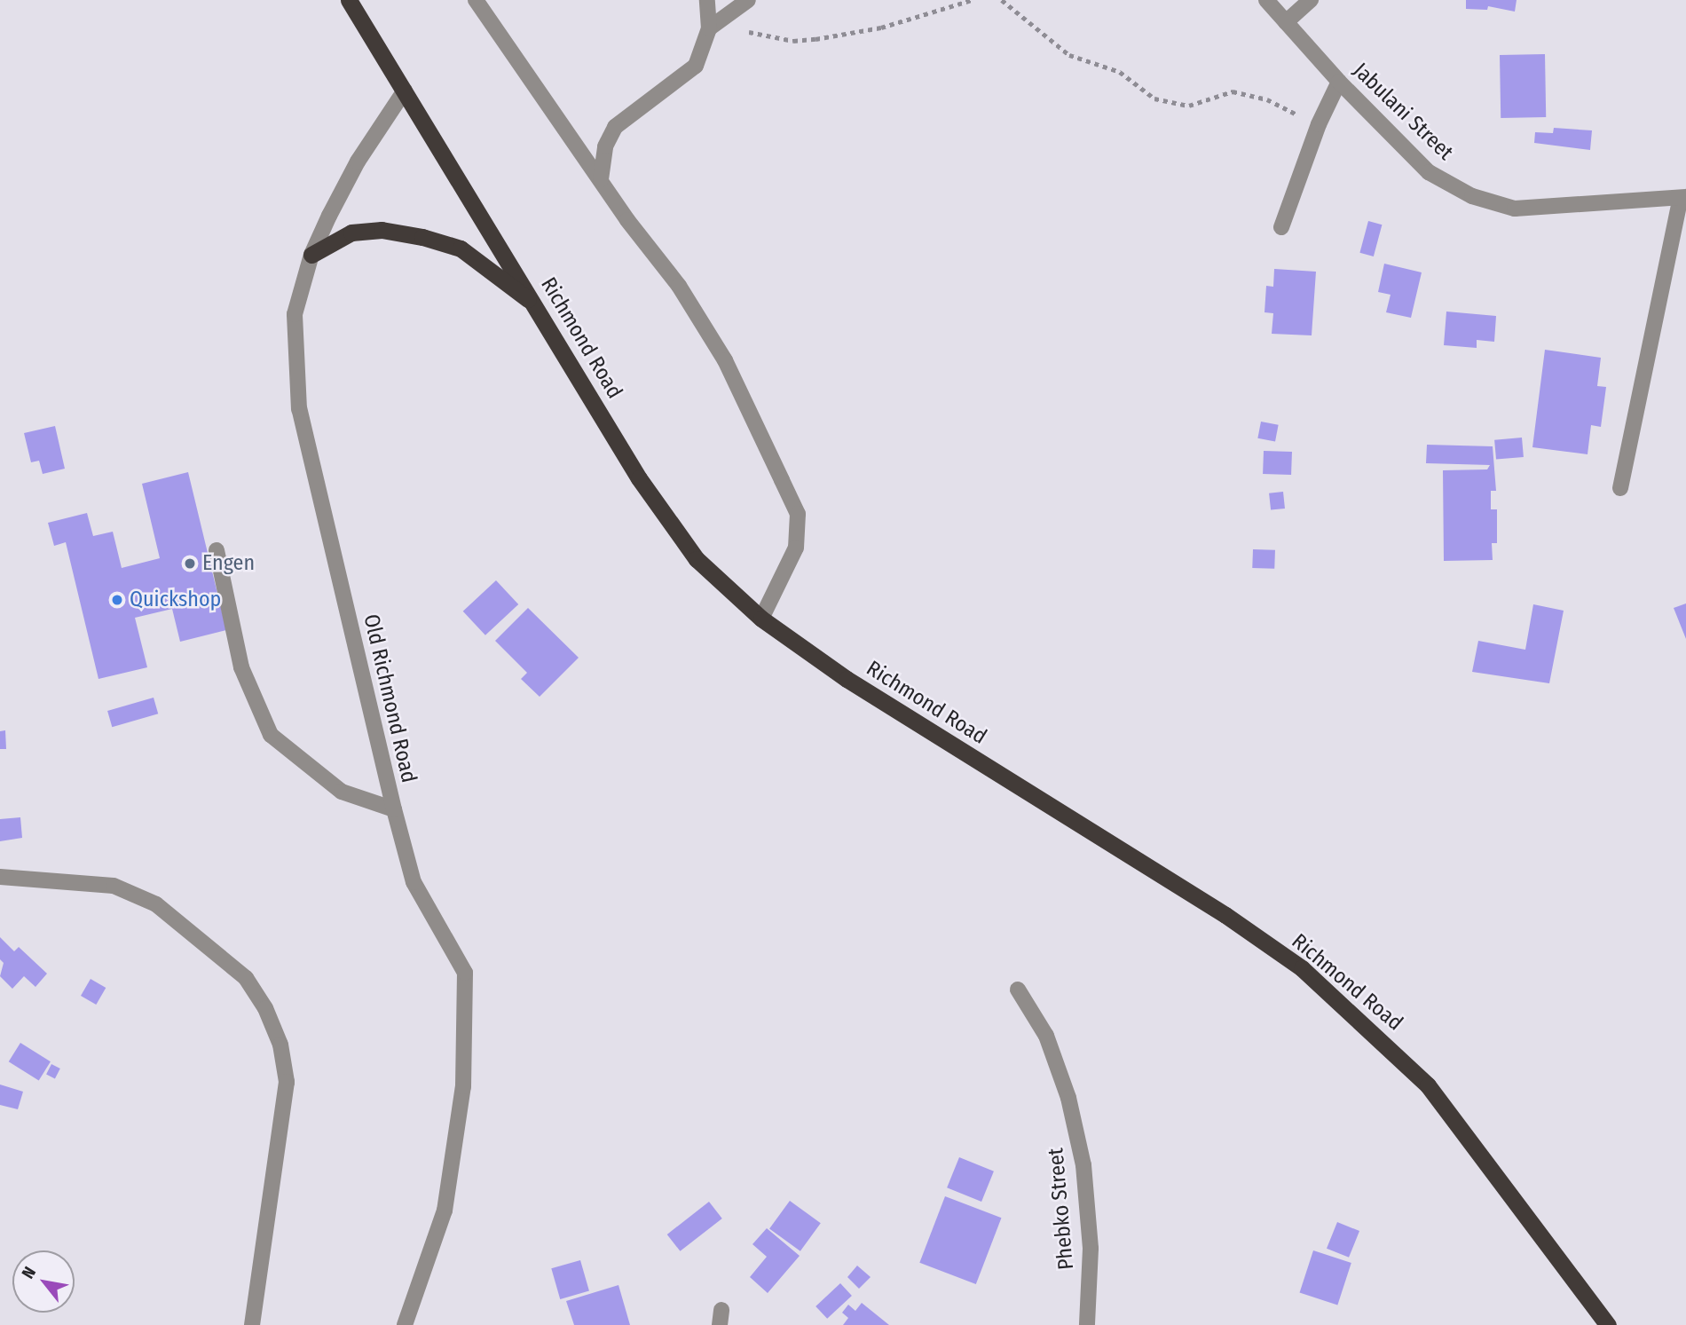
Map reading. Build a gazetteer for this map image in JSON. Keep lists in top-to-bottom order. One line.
{"streets":{"highway":["Richmond Road"],"street":["Jabulani Street","Old Richmond Road","Phebko Street"]},"crossings":[["Richmond Road","Old Richmond Road"]],"places":["Engen","Quickshop"],"north":"top left"}
